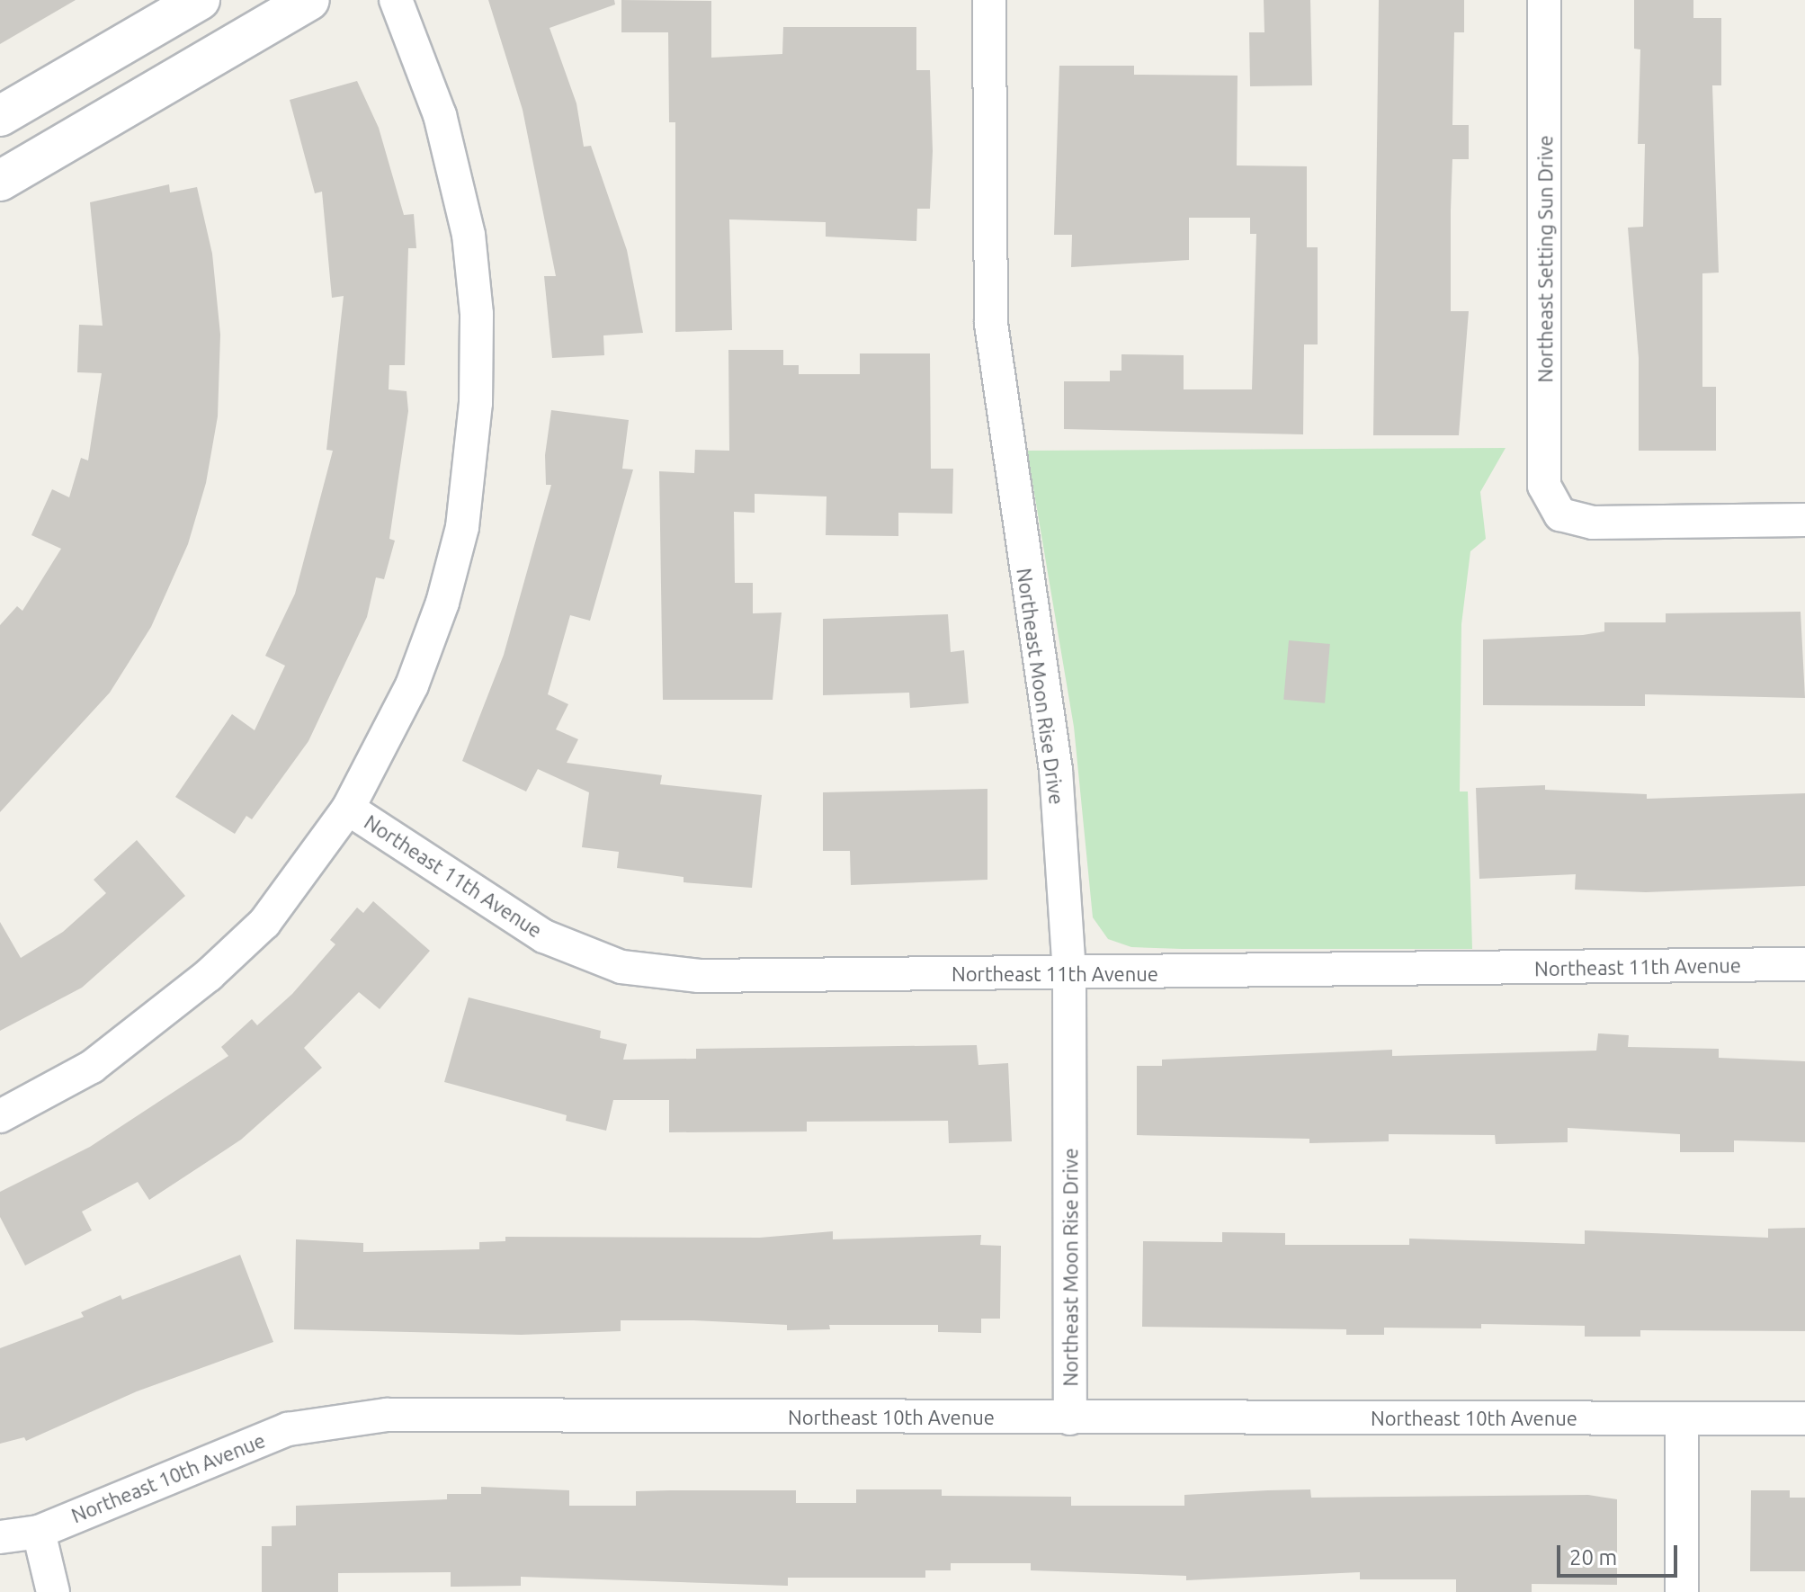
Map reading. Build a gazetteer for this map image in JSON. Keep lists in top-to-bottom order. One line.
{"streets":{"street":["Northeast Setting Sun Drive","Northeast Moon Rise Drive","Northeast 11th Avenue","Northeast 10th Avenue"]},"crossings":[["Northeast Moon Rise Drive","Northeast 11th Avenue"],["Northeast Moon Rise Drive","Northeast 10th Avenue"]],"scale_bar":"20 m"}
